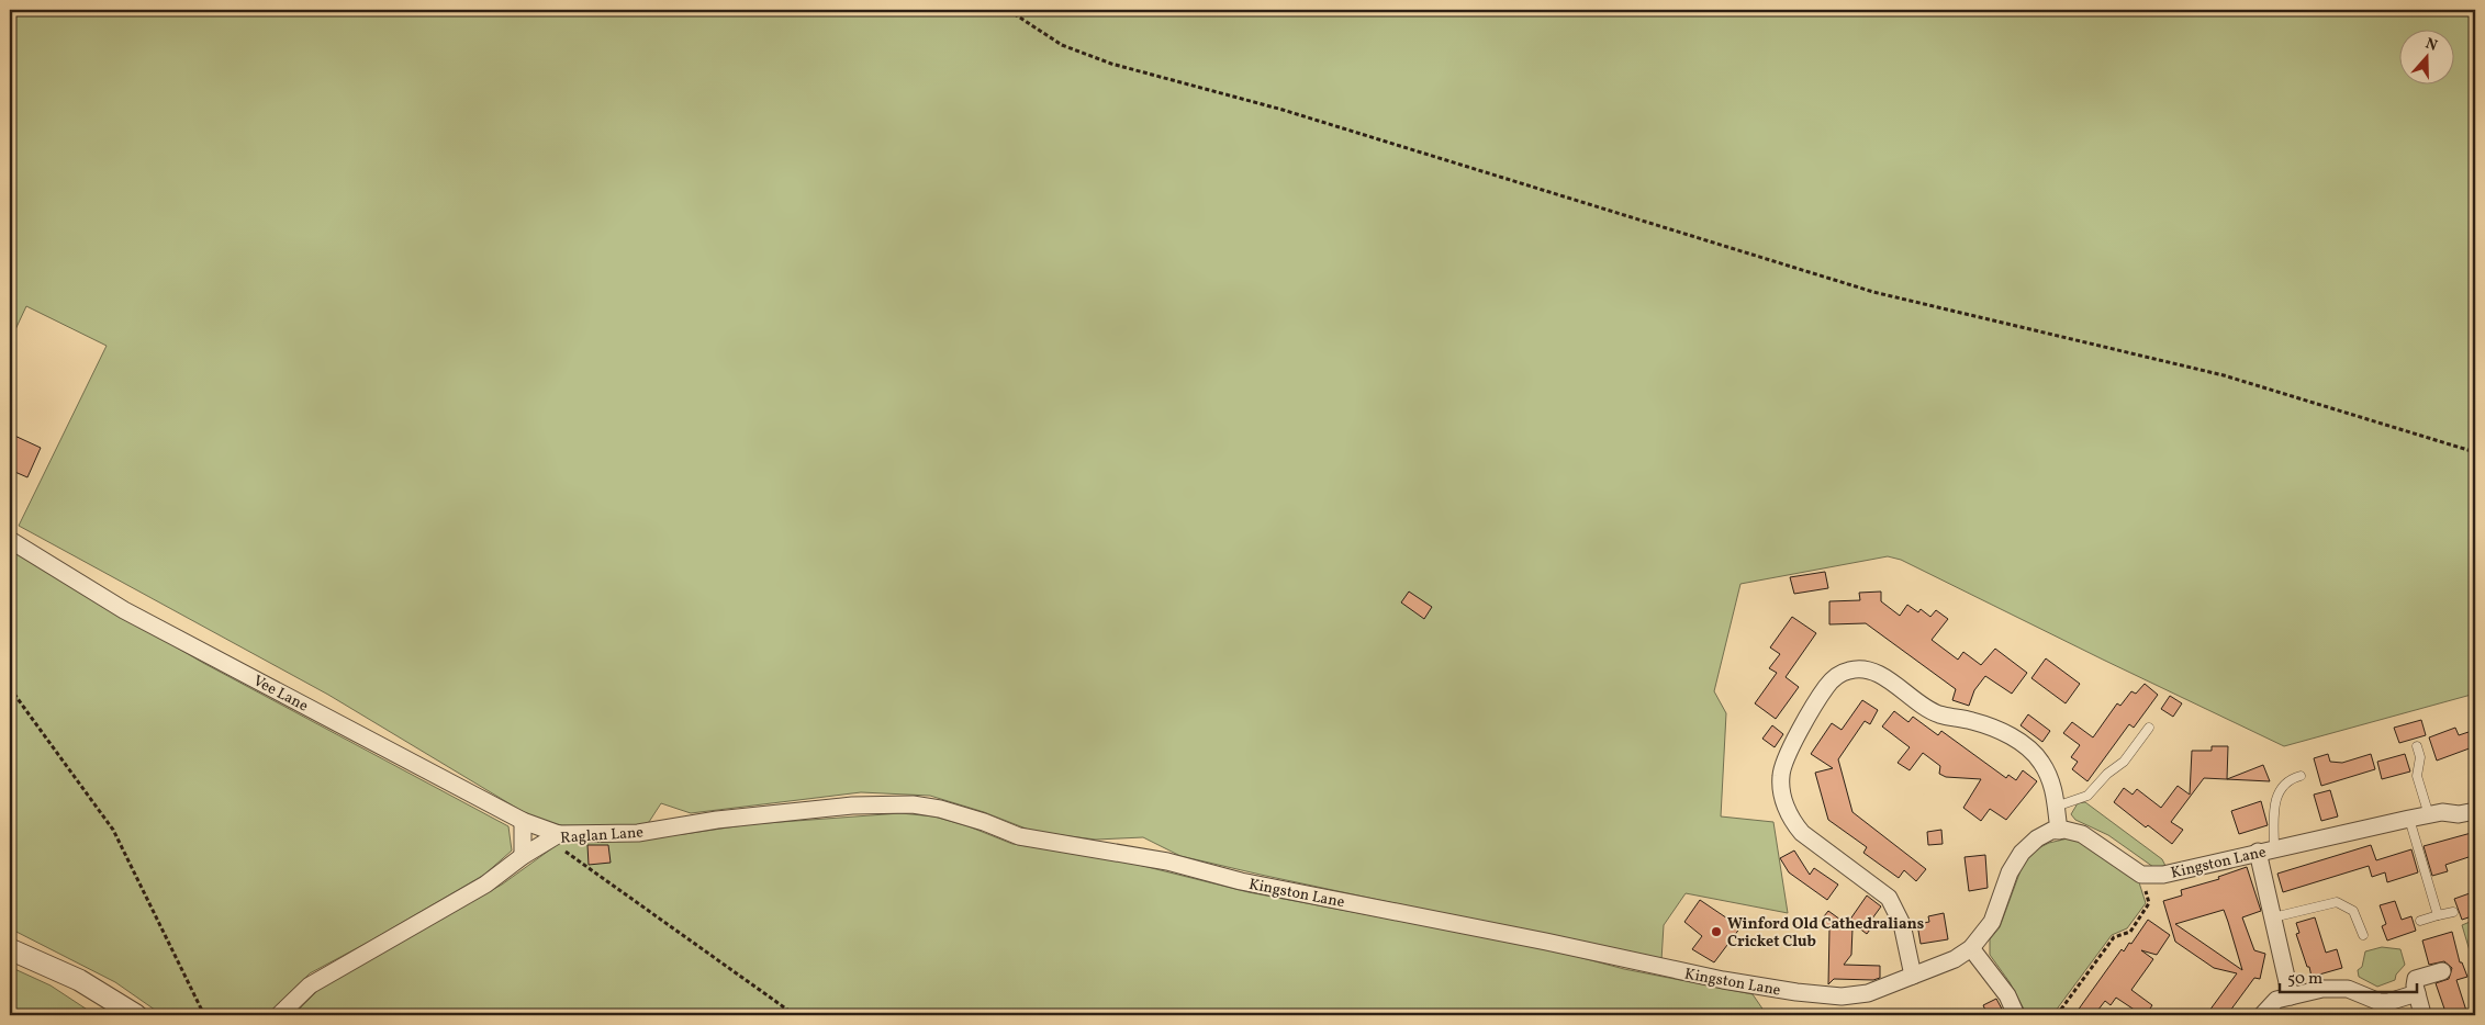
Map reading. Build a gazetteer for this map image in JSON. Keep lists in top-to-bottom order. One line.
{"streets":{"street":["Vee Lane","Raglan Lane","Kingston Lane"]},"crossings":[["Vee Lane","Raglan Lane"],["Raglan Lane","Kingston Lane"]],"places":["Winford Old Cathedralians Cricket Club"],"scale_bar":"50 m","north":"top"}
